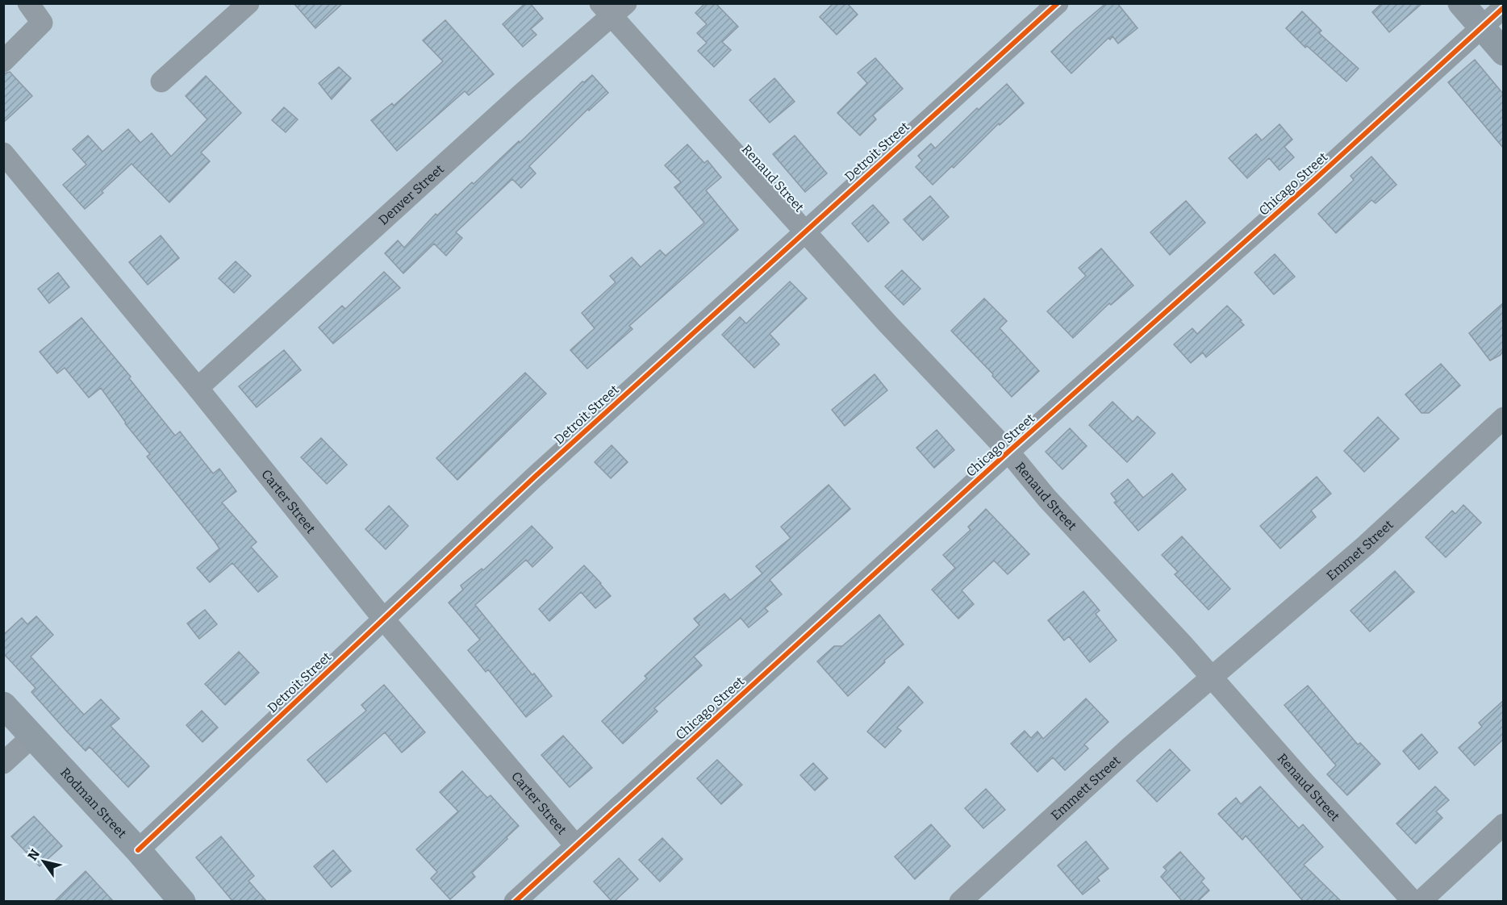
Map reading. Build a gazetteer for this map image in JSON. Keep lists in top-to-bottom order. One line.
{"streets":{"street":["Detroit Street","Renaud Street","Chicago Street","Denver Street","Carter Street","Emmet Street","Emmett Street","Rodman Street"]},"crossings":[["Detroit Street","Renaud Street"],["Detroit Street","Carter Street"],["Detroit Street","Rodman Street"],["Renaud Street","Chicago Street"],["Renaud Street","Denver Street"],["Renaud Street","Emmet Street"],["Renaud Street","Emmett Street"],["Chicago Street","Carter Street"],["Denver Street","Carter Street"],["Emmet Street","Emmett Street"]],"north":"top left"}
